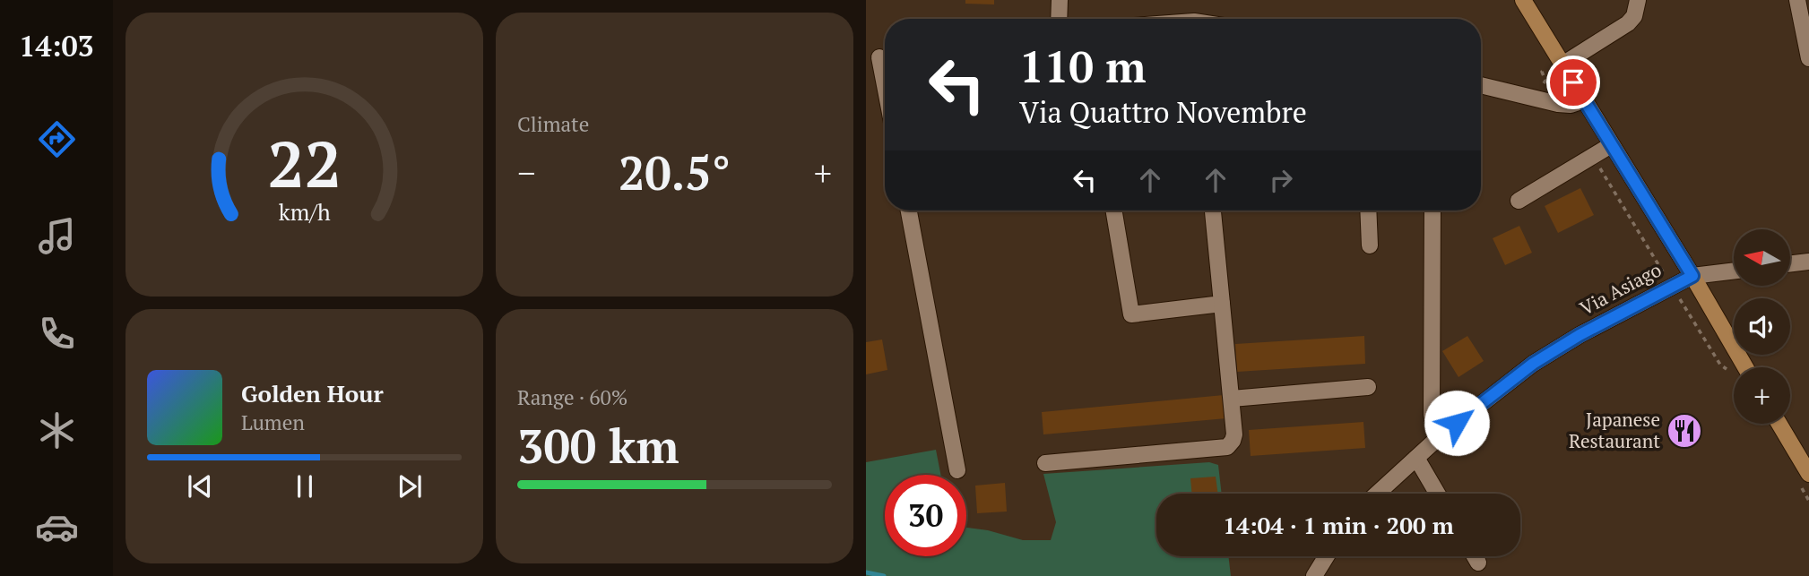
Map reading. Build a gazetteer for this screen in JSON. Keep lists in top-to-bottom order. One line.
{"streets":{"street":["Via Asiago"]},"places":{"restaurant":["Japanese Restaurant"]},"north":"left","page":{"tabs":"14:03","tile":["Climate",["Range · 60%","300 km"]],"turn":["110 m","Via Quattro Novembre"],"heat":["−","20.5°","+"],"map_buttons":"+","song":["Golden Hour","Lumen"],"limit":"30","trip":"14:04 · 1 min · 200 m","gauge":["22","km/h"]}}
